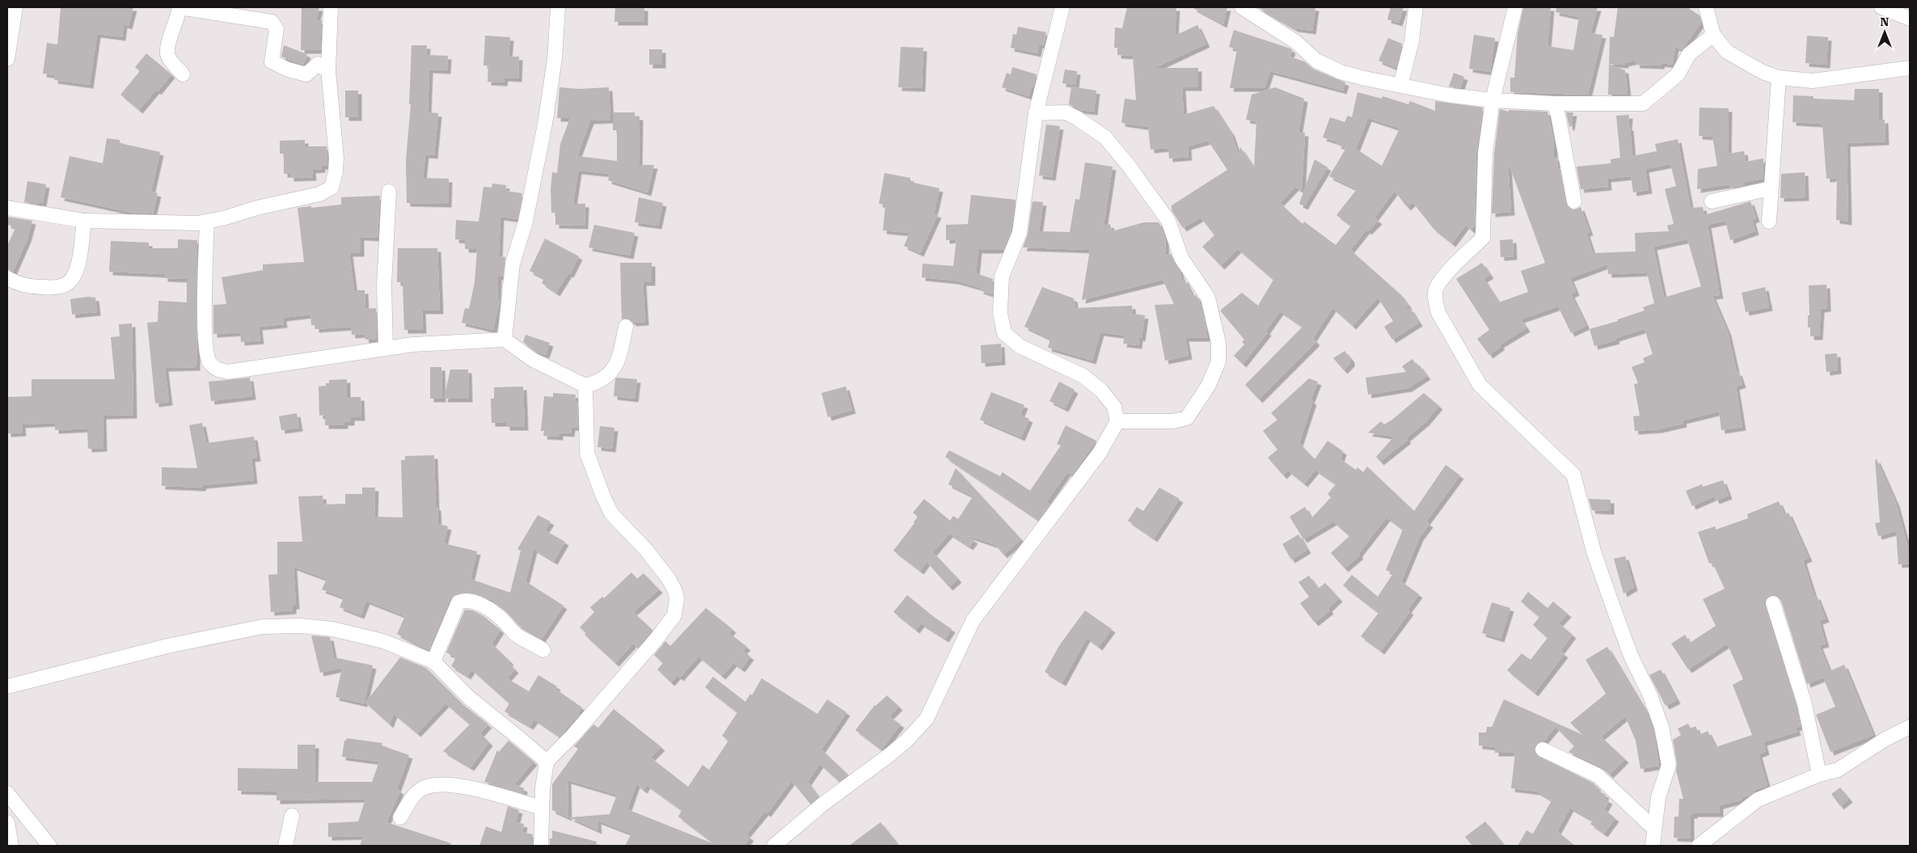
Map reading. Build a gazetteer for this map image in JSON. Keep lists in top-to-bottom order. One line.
{"north":"top"}
